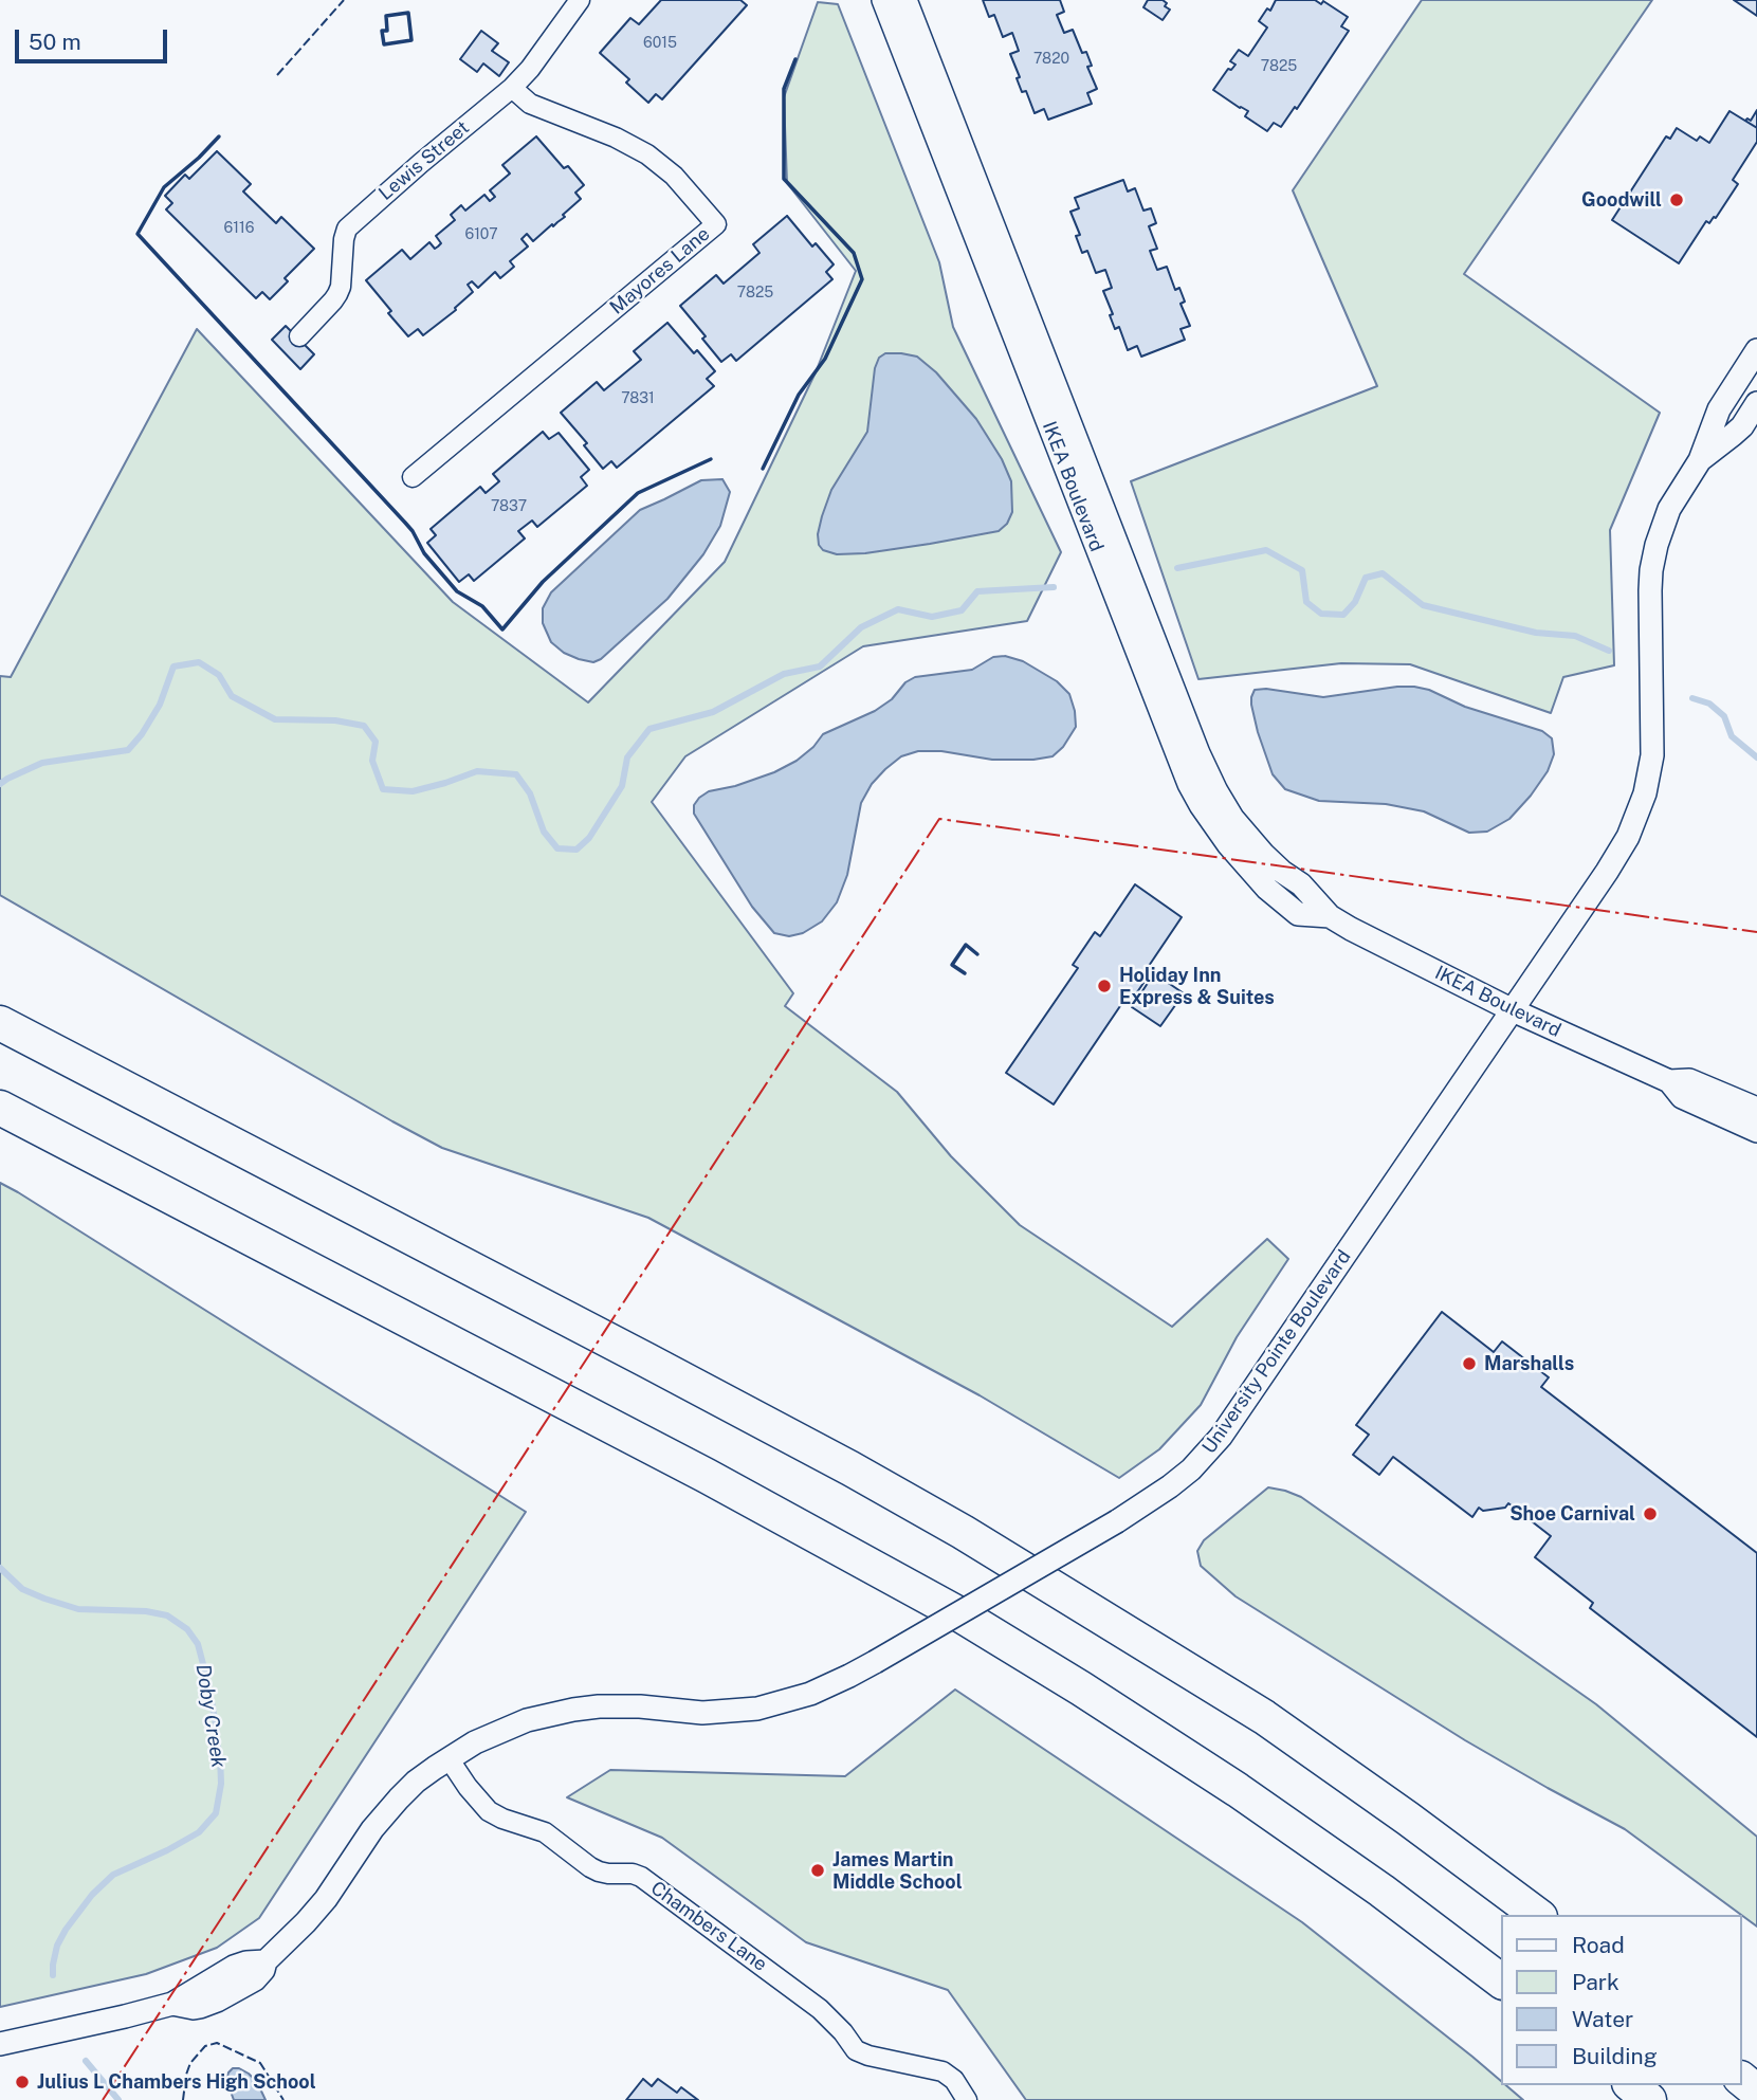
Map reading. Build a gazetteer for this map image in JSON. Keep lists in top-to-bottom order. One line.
{"streets":{"street":["Lewis Street","Mayores Lane","IKEA Boulevard","University Pointe Boulevard","Chambers Lane"]},"crossings":[["Lewis Street","Mayores Lane"],["IKEA Boulevard","University Pointe Boulevard"],["University Pointe Boulevard","Chambers Lane"]],"water":["Doby Creek"],"places":["Goodwill","Holiday Inn Express & Suites","Marshalls","Shoe Carnival","James Martin Middle School","Julius L Chambers High School"],"house_numbers":["6015","7820","7825","6116","6107","7825","7831","7837"],"legend":["Road","Park","Water","Building"],"scale_bar":"50 m"}
